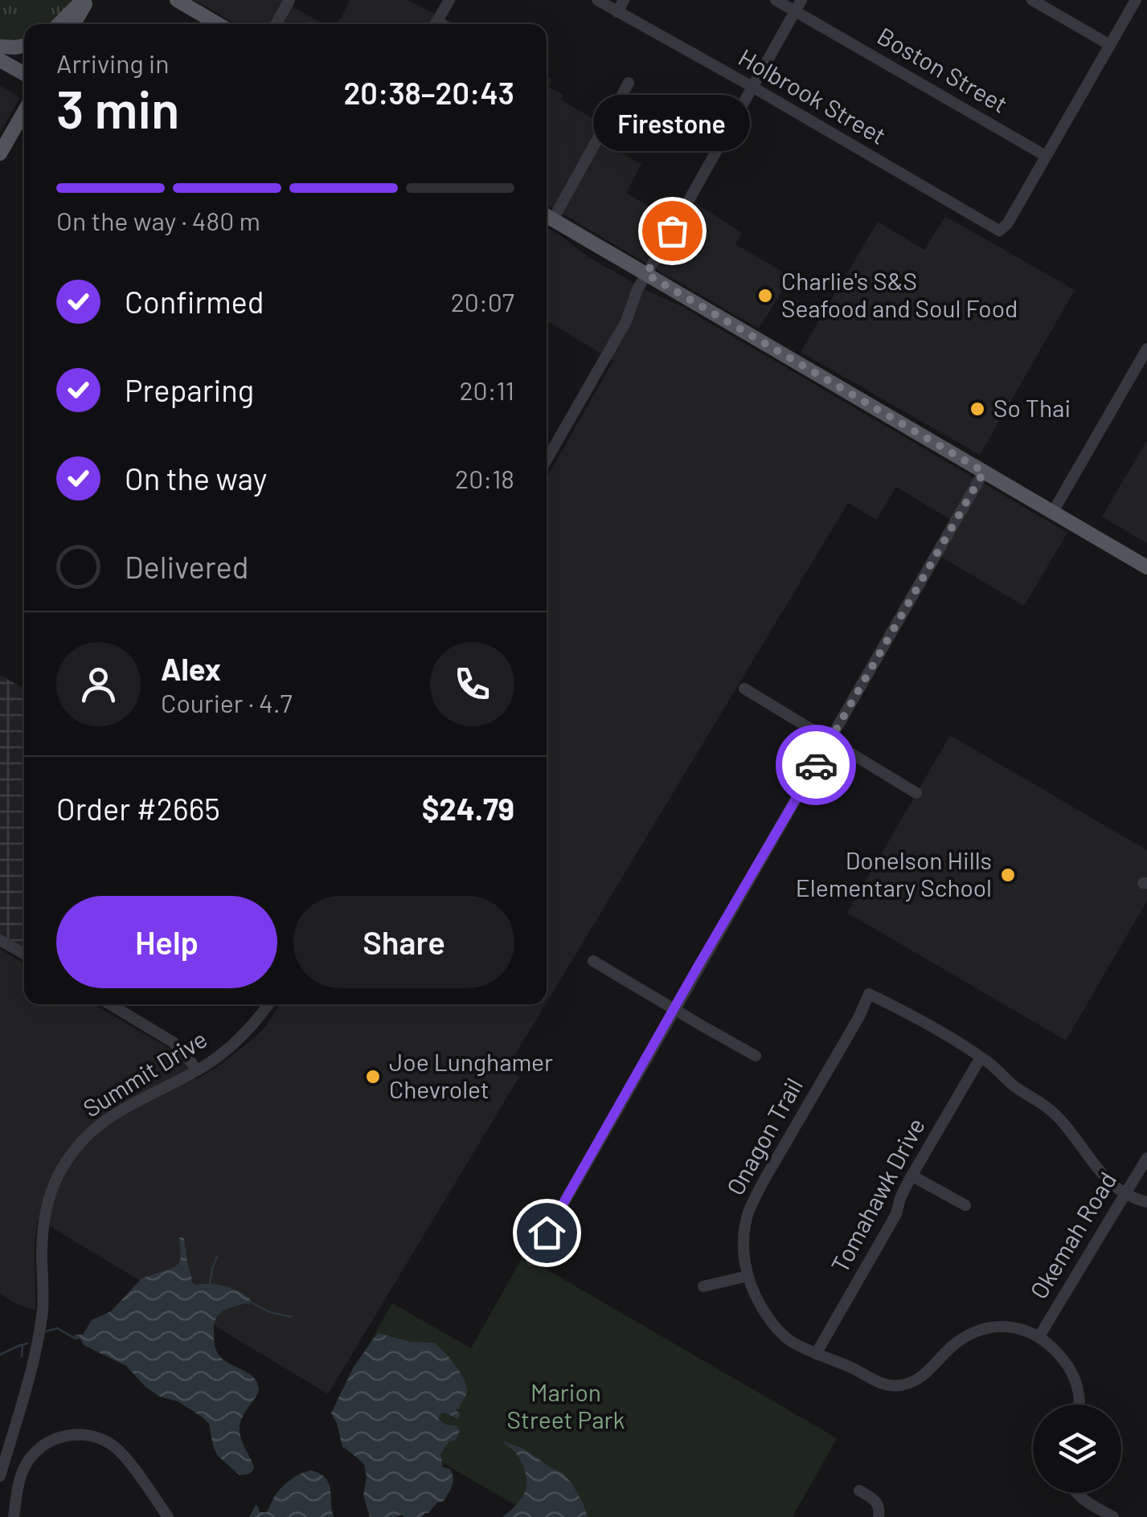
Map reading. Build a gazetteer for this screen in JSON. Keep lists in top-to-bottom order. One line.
{"streets":{"street":["Boston Street","Holbrook Street","Summit Drive","Onagon Trail","Tomahawk Drive","Okemah Road"]},"crossings":[["Boston Street","Holbrook Street"],["Onagon Trail","Tomahawk Drive"],["Onagon Trail","Okemah Road"]],"parks":["Marion Street Park"],"places":["Firestone","Charlie's S&S Seafood and Soul Food","So Thai","Donelson Hills Elementary School","Joe Lunghamer Chevrolet"],"page":{"heading":["3 min","Arriving in","20:38–20:43"],"panel":["Alex","Courier · 4.7","Order #2665","$24.79"],"bubble":"Firestone","bar":"On the way · 480 m","list":[["Confirmed","20:07"],["Preparing","20:11"],["On the way","20:18"],"Delivered"],"buttons":["Help","Share"]}}
